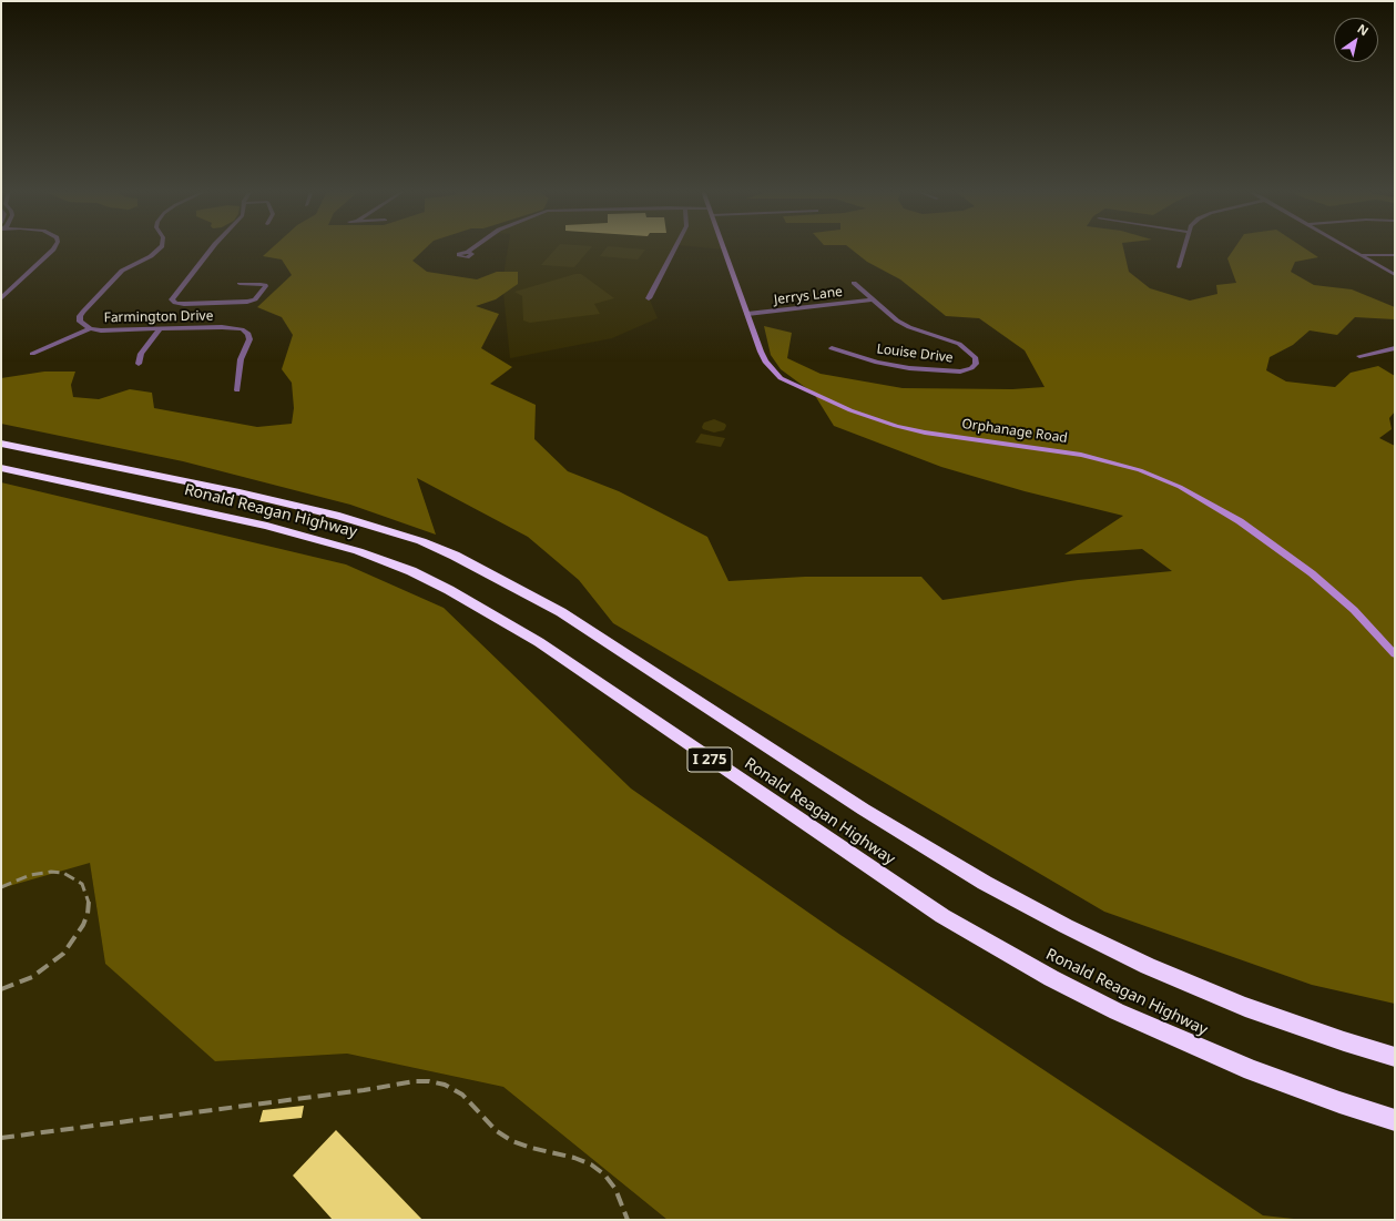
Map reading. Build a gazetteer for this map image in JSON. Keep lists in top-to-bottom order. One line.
{"streets":{"highway":["Ronald Reagan Highway","I 275"],"main road":["Orphanage Road"],"street":["Jerrys Lane","Farmington Drive","Louise Drive"]},"crossings":[["Jerrys Lane","Louise Drive"],["Jerrys Lane","Orphanage Road"]],"north":"top right"}
